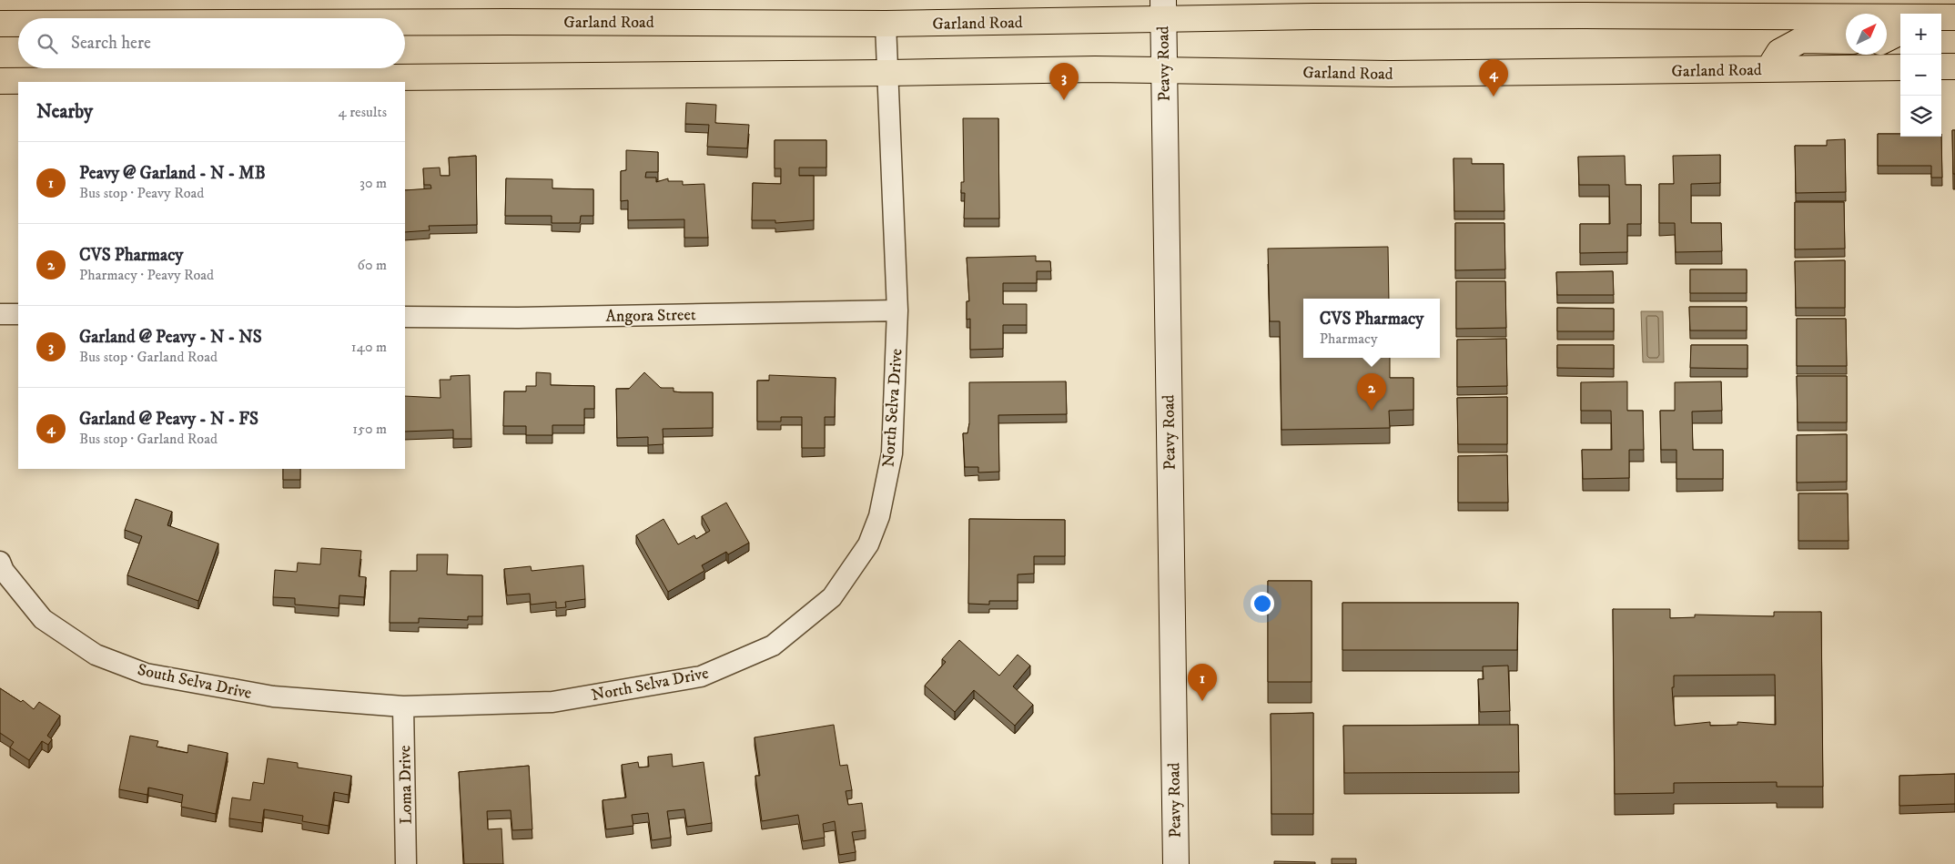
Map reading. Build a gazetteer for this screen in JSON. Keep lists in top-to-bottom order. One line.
{"streets":{"main road":["Garland Road"],"street":["Peavy Road","Angora Street","North Selva Drive","South Selva Drive","Loma Drive"]},"crossings":[["Garland Road","Peavy Road"],["Garland Road","North Selva Drive"],["Angora Street","North Selva Drive"],["North Selva Drive","South Selva Drive"],["North Selva Drive","Loma Drive"],["South Selva Drive","Loma Drive"]],"north":"top right","page":{"map_buttons":["+","−"],"search":"Search here","pins":["4","3","2","1"],"heading":["Nearby","4 results"],"list":[{"mark":"1","name":"Peavy @ Garland - N - MB","note":"Bus stop · Peavy Road","value":"30 m"},{"mark":"2","name":"CVS Pharmacy","note":"Pharmacy · Peavy Road","value":"60 m"},{"mark":"3","name":"Garland @ Peavy - N - NS","note":"Bus stop · Garland Road","value":"140 m"},{"mark":"4","name":"Garland @ Peavy - N - FS","note":"Bus stop · Garland Road","value":"150 m"}],"popup":["CVS Pharmacy","Pharmacy"]}}
